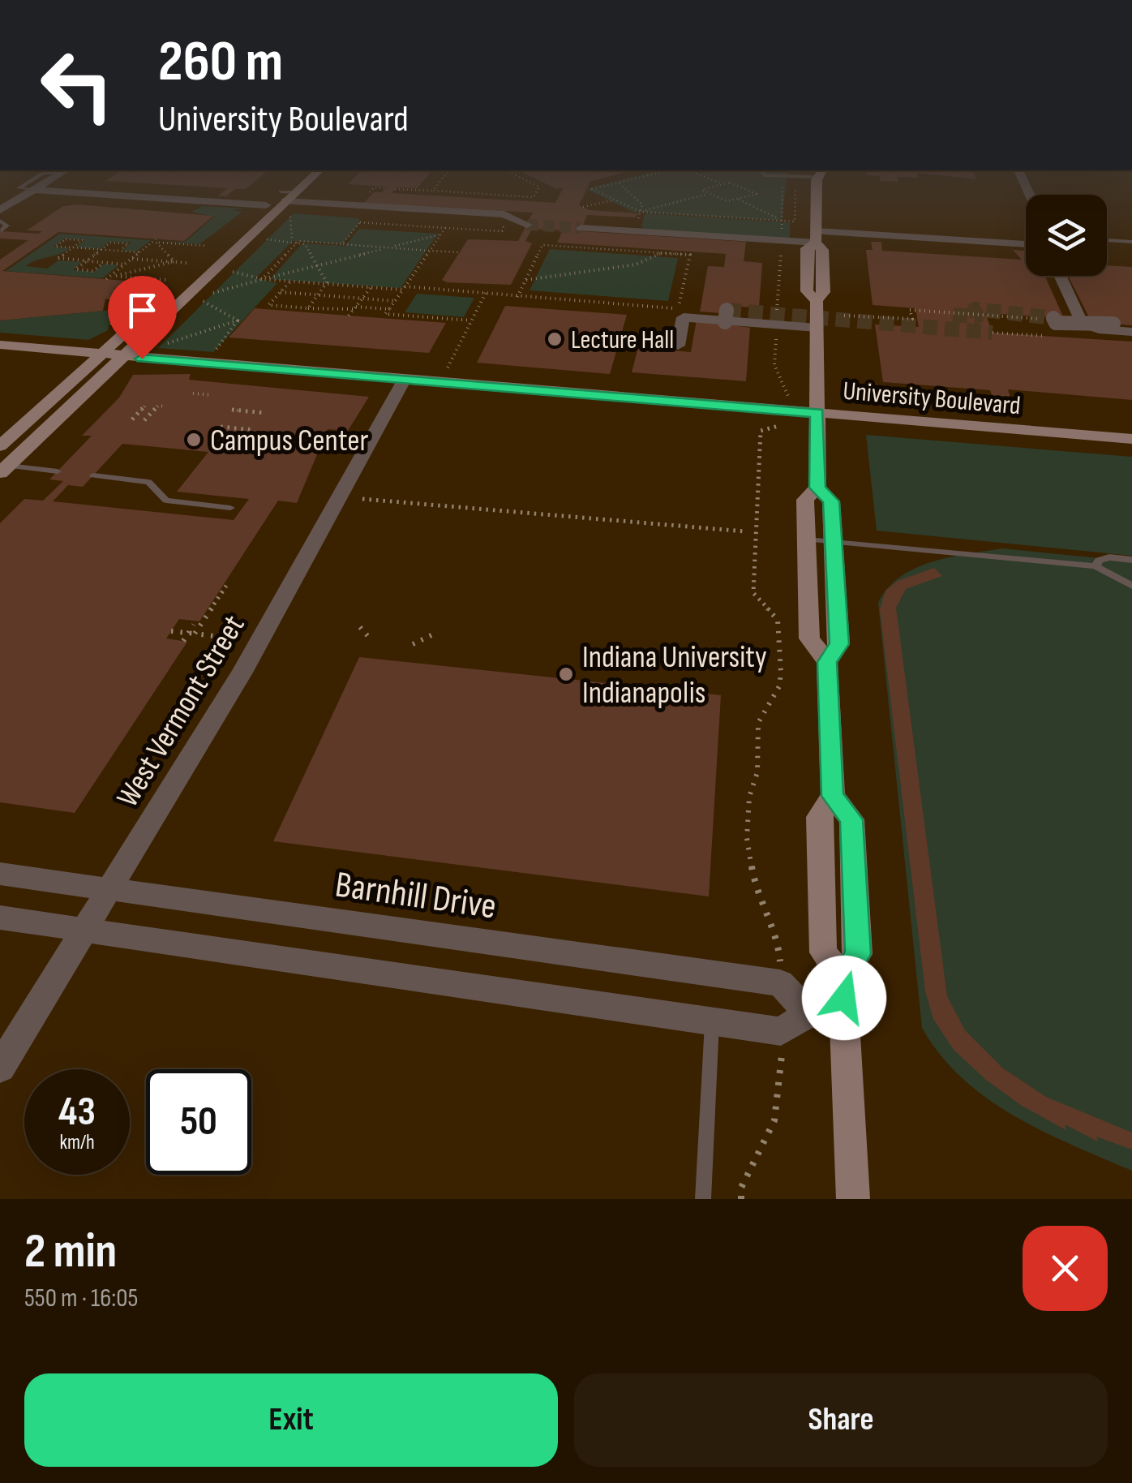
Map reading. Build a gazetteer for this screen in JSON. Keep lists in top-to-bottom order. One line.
{"streets":{"main road":["University Boulevard"],"street":["West Vermont Street","Barnhill Drive"]},"crossings":[["University Boulevard","West Vermont Street"],["West Vermont Street","Barnhill Drive"]],"places":["Lecture Hall","Campus Center","Indiana University Indianapolis"],"page":{"turn":["260 m","University Boulevard"],"speed":"43 km/h","limit":"50","heading":["2 min","550 m · 16:05"],"buttons":["Exit","Share"]}}
